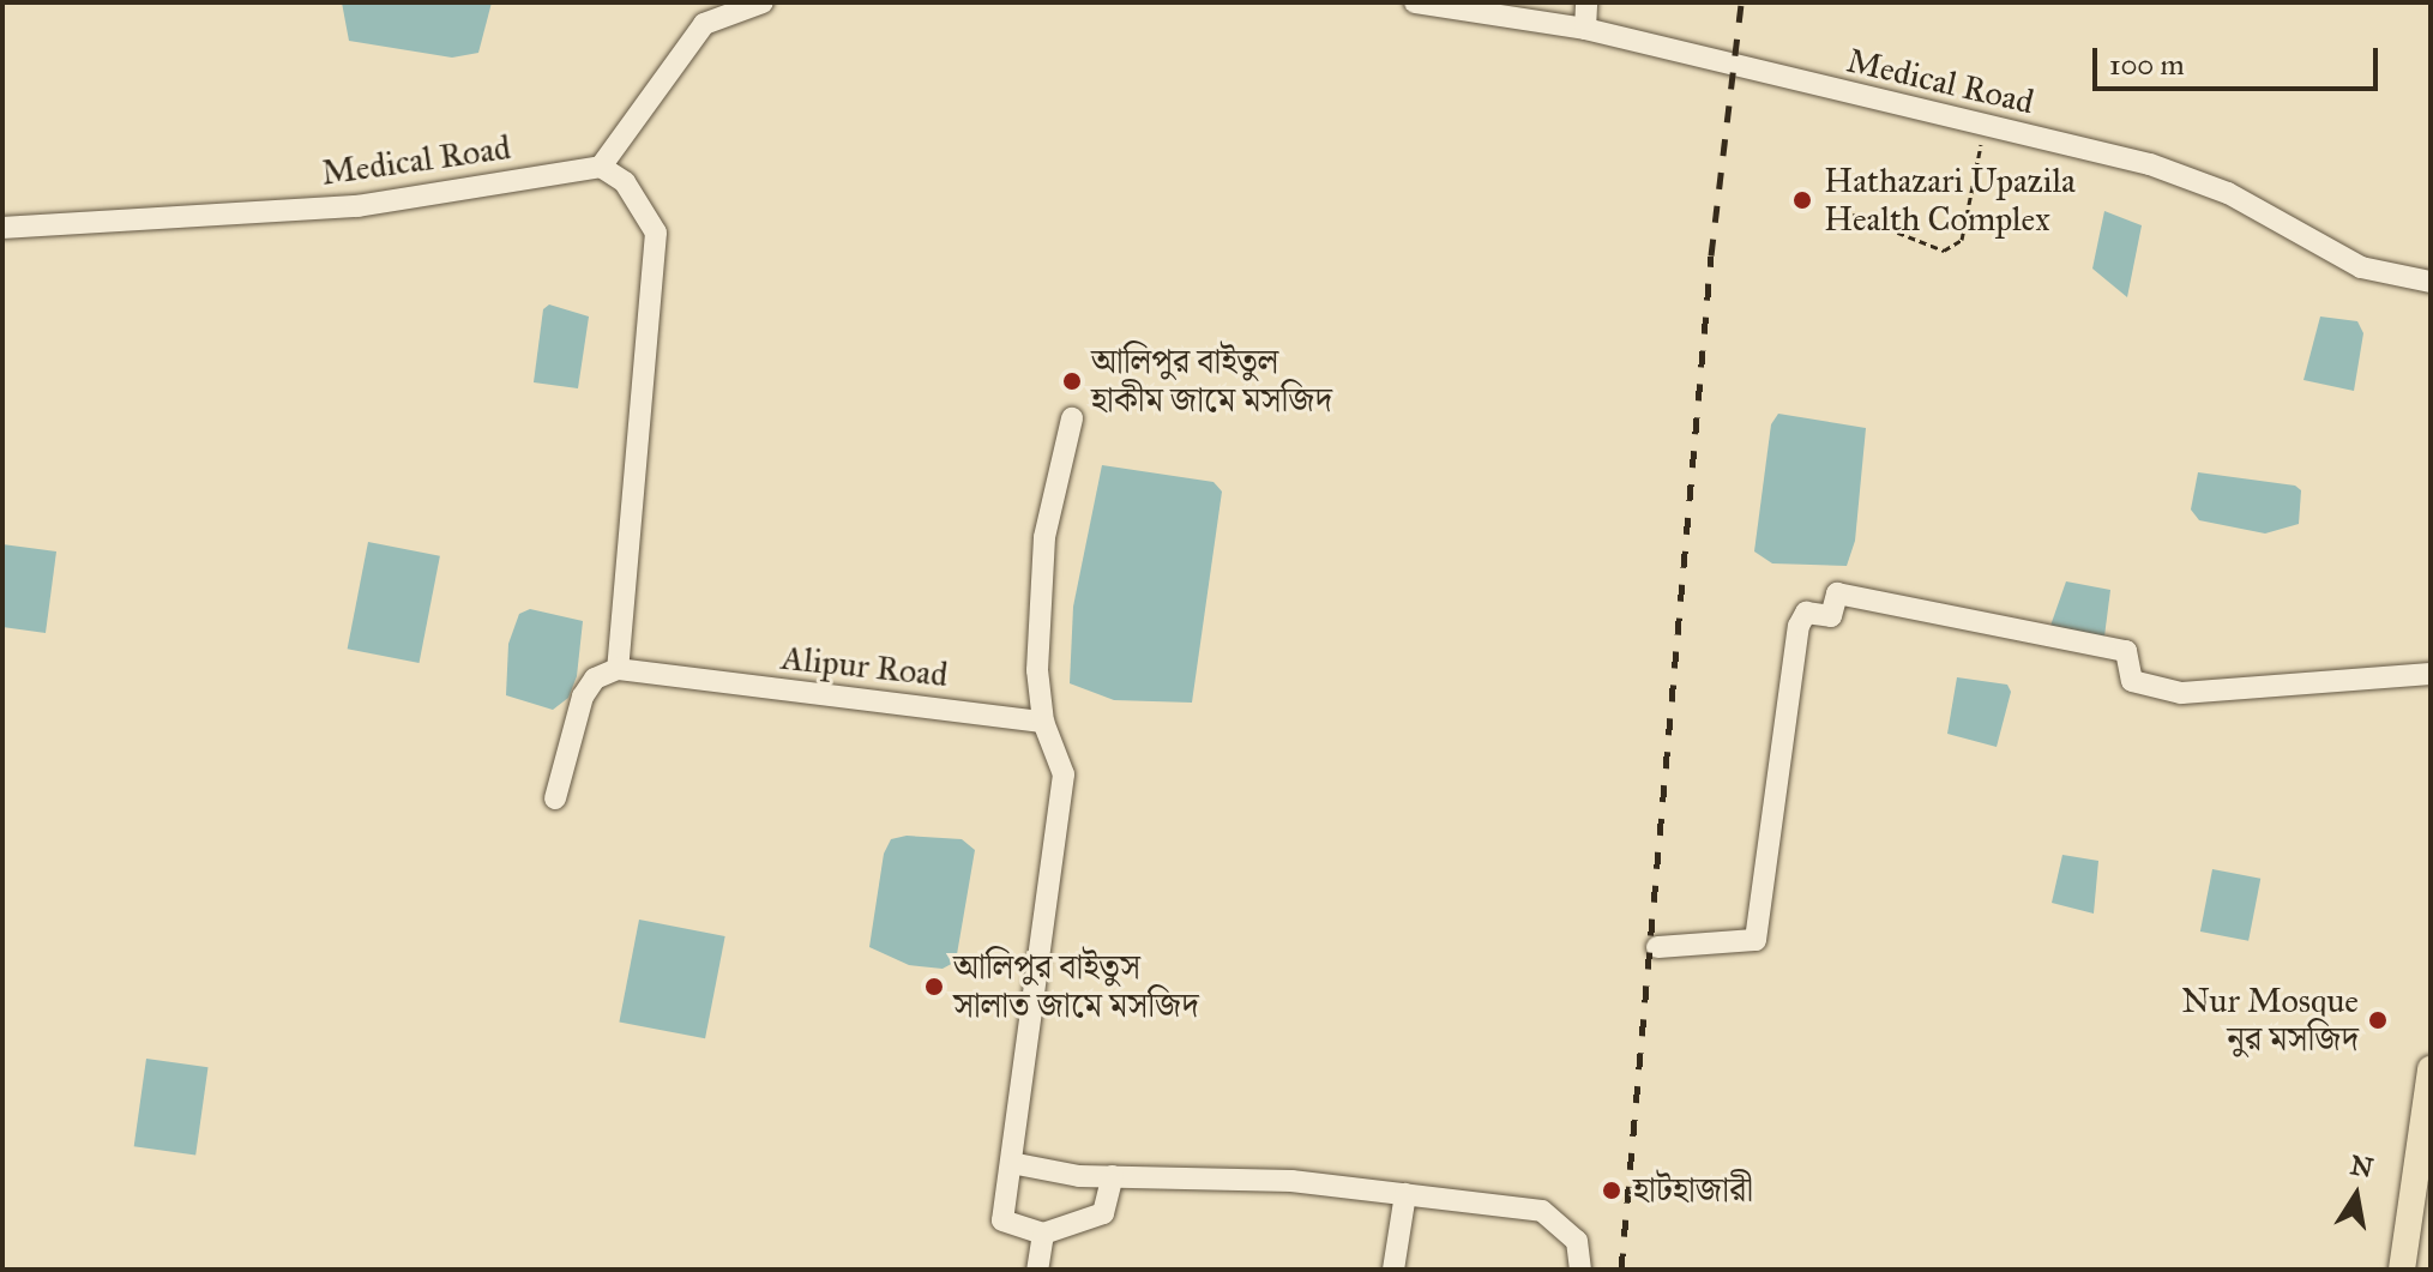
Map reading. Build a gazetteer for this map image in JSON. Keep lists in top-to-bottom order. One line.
{"streets":{"street":["Medical Road","Alipur Road"]},"places":["Hathazari Upazila Health Complex","আলিপুর বাইতুল হাকীম জামে মসজিদ","আলিপুর বাইতুস সালাত জামে মসজিদ","Nur Mosque নুর মসজিদ","হাটহাজারী"],"scale_bar":"100 m","north":"top"}
